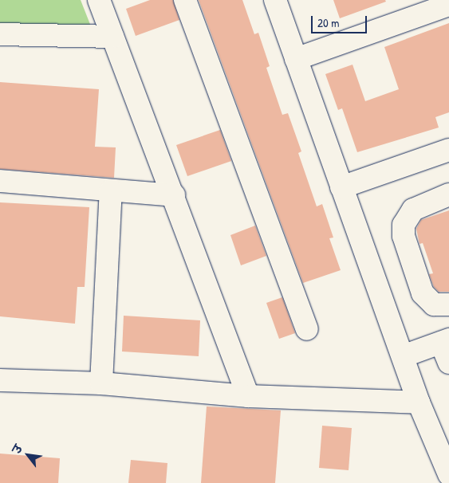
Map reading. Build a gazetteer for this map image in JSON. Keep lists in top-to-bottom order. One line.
{"scale_bar":"20 m","north":"top left"}
